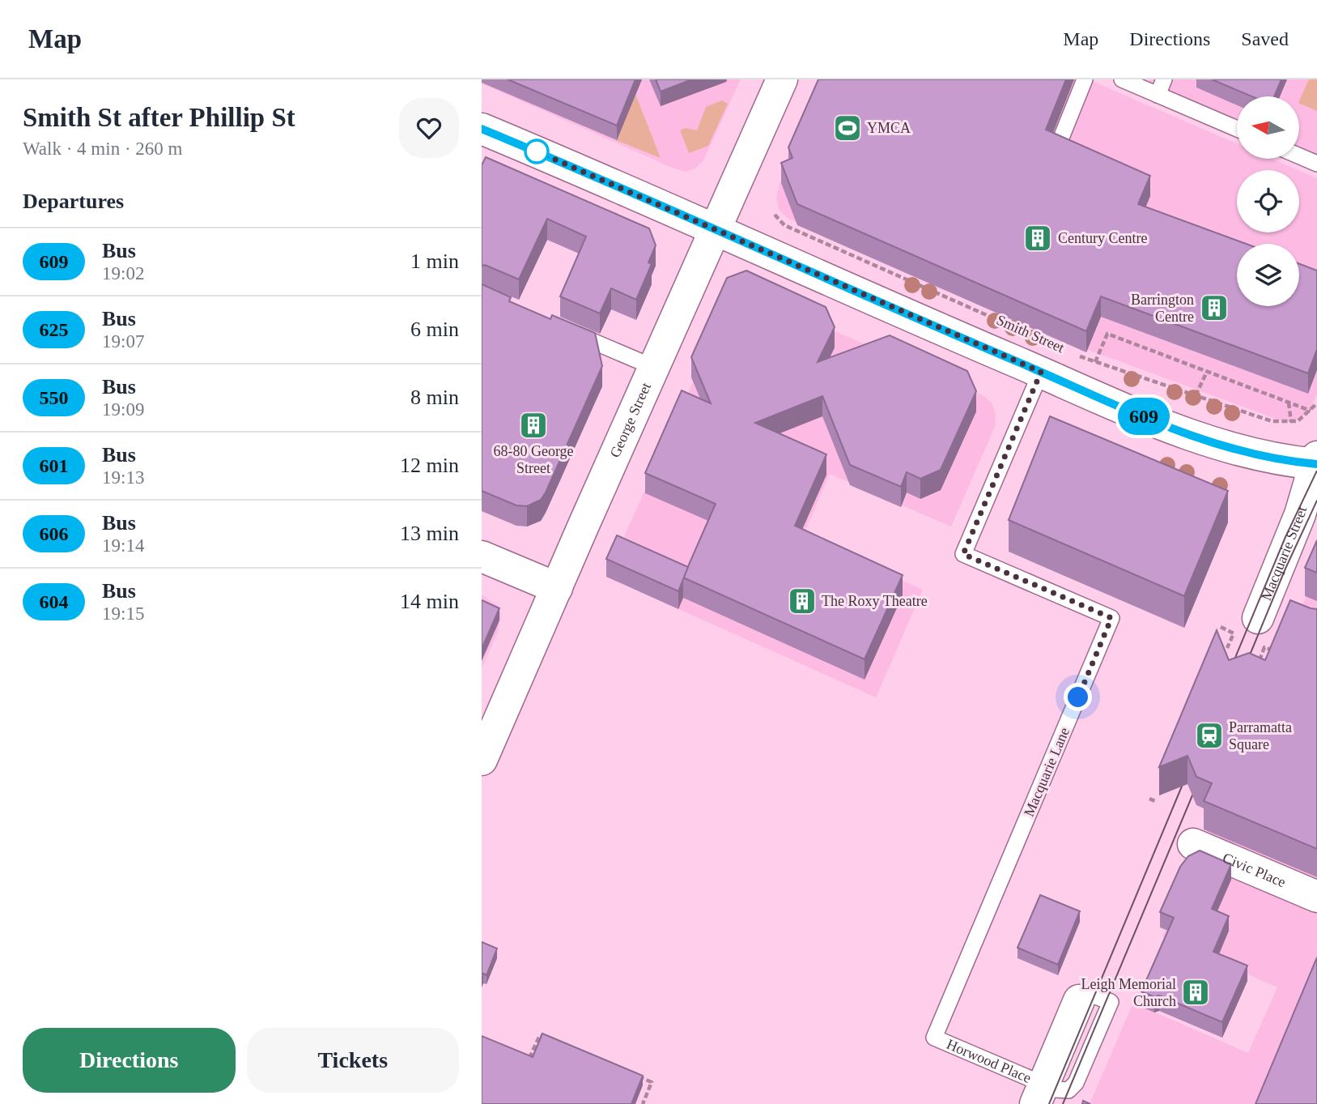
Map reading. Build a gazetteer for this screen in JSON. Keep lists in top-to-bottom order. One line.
{"streets":{"street":["George Street","Macquarie Street","Civic Place"],"lane":["Macquarie Lane","Horwood Place"],"path":["Smith Street"]},"crossings":[["Macquarie Lane","Horwood Place"]],"places":{"sports":["YMCA"],"building":["Century Centre","Barrington Centre","68-80 George Street","The Roxy Theatre","Leigh Memorial Church"],"station":["Parramatta Square"]},"lines":["bus line 609"],"north":"left","page":{"header":"Map","nav":["Map","Directions","Saved"],"heading":[["Smith St after Phillip St","Walk · 4 min · 260 m"],"Departures"],"on_map":"609","list":[{"mark":"609","name":"Bus","note":"19:02","value":"1 min"},{"mark":"625","name":"Bus","note":"19:07","value":"6 min"},{"mark":"550","name":"Bus","note":"19:09","value":"8 min"},{"mark":"601","name":"Bus","note":"19:13","value":"12 min"},{"mark":"606","name":"Bus","note":"19:14","value":"13 min"},{"mark":"604","name":"Bus","note":"19:15","value":"14 min"}],"buttons":["Directions","Tickets"]}}
